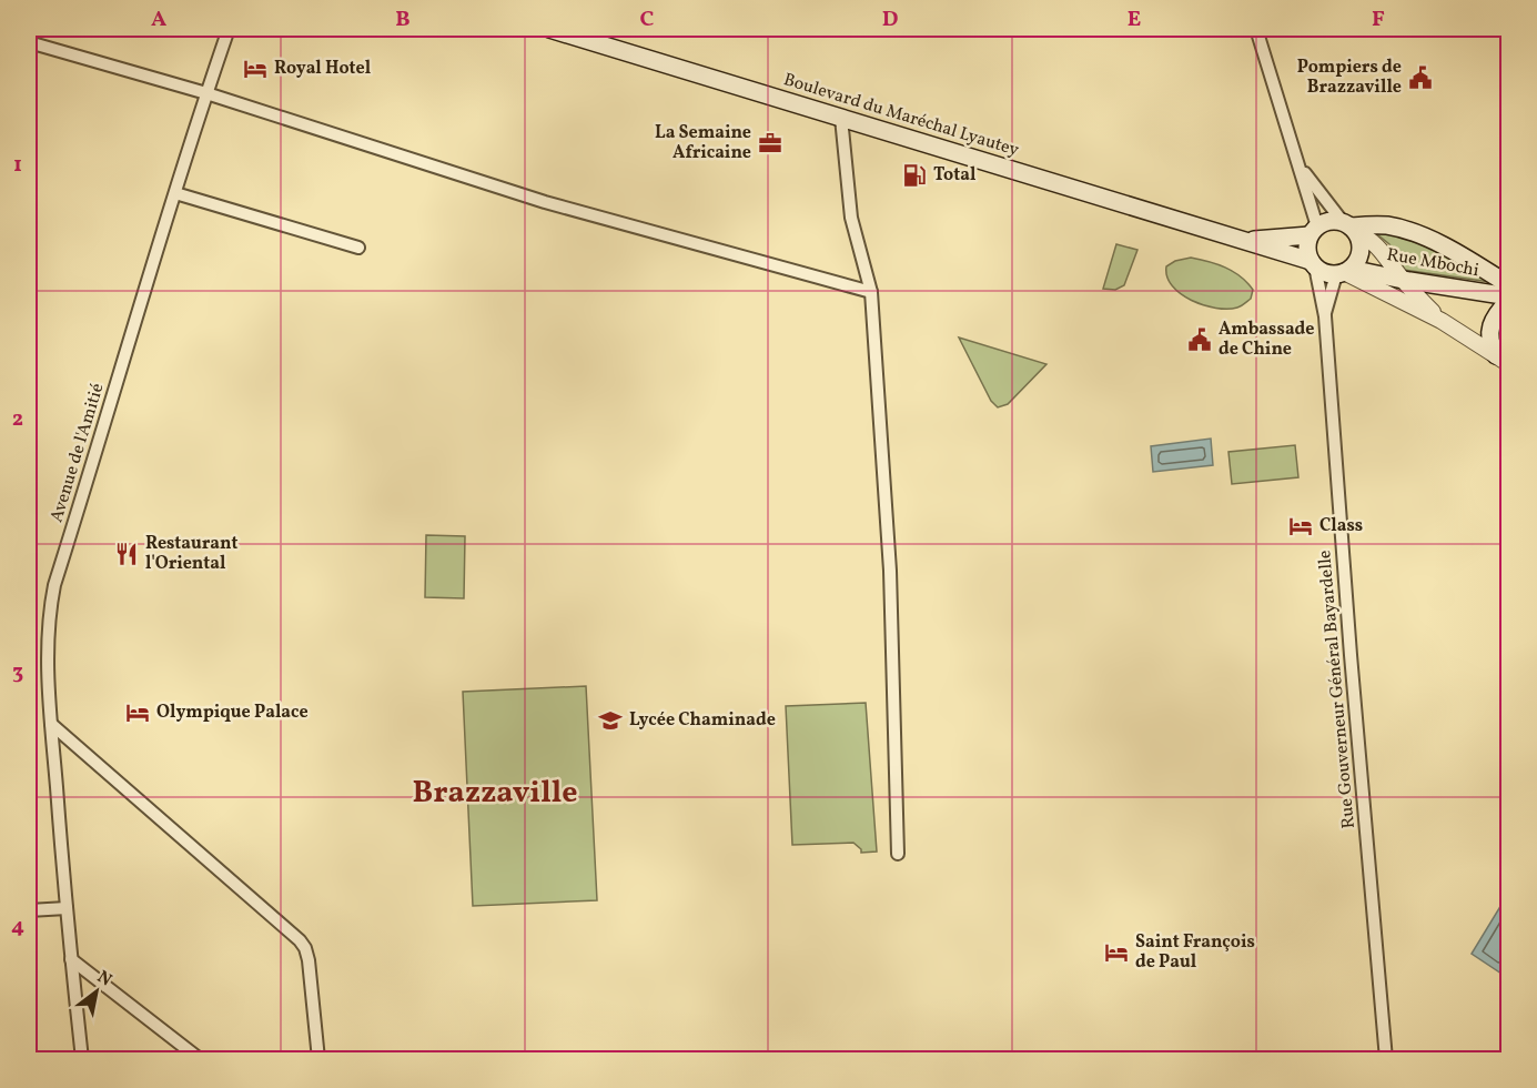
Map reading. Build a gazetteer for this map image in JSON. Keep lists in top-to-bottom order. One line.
{"streets":{"main road":["Boulevard du Maréchal Lyautey","Rue Mbochi"],"street":["Avenue de l'Amitié","Rue Gouverneur Général Bayardelle"]},"crossings":[["Boulevard du Maréchal Lyautey","Rue Mbochi"],["Boulevard du Maréchal Lyautey","Rue Gouverneur Général Bayardelle"],["Rue Mbochi","Rue Gouverneur Général Bayardelle"]],"districts":["Brazzaville"],"places":{"hotel":["Royal Hotel","Class","Olympique Palace","Saint François de Paul"],"public building":["Pompiers de Brazzaville","Ambassade de Chine"],"office":["La Semaine Africaine"],"fuel station":["Total"],"restaurant":["Restaurant l'Oriental"],"school or university":["Lycée Chaminade"]},"north":"top right","grid":{"columns":["A","B","C","D","E","F"],"rows":["1","2","3","4"]}}
